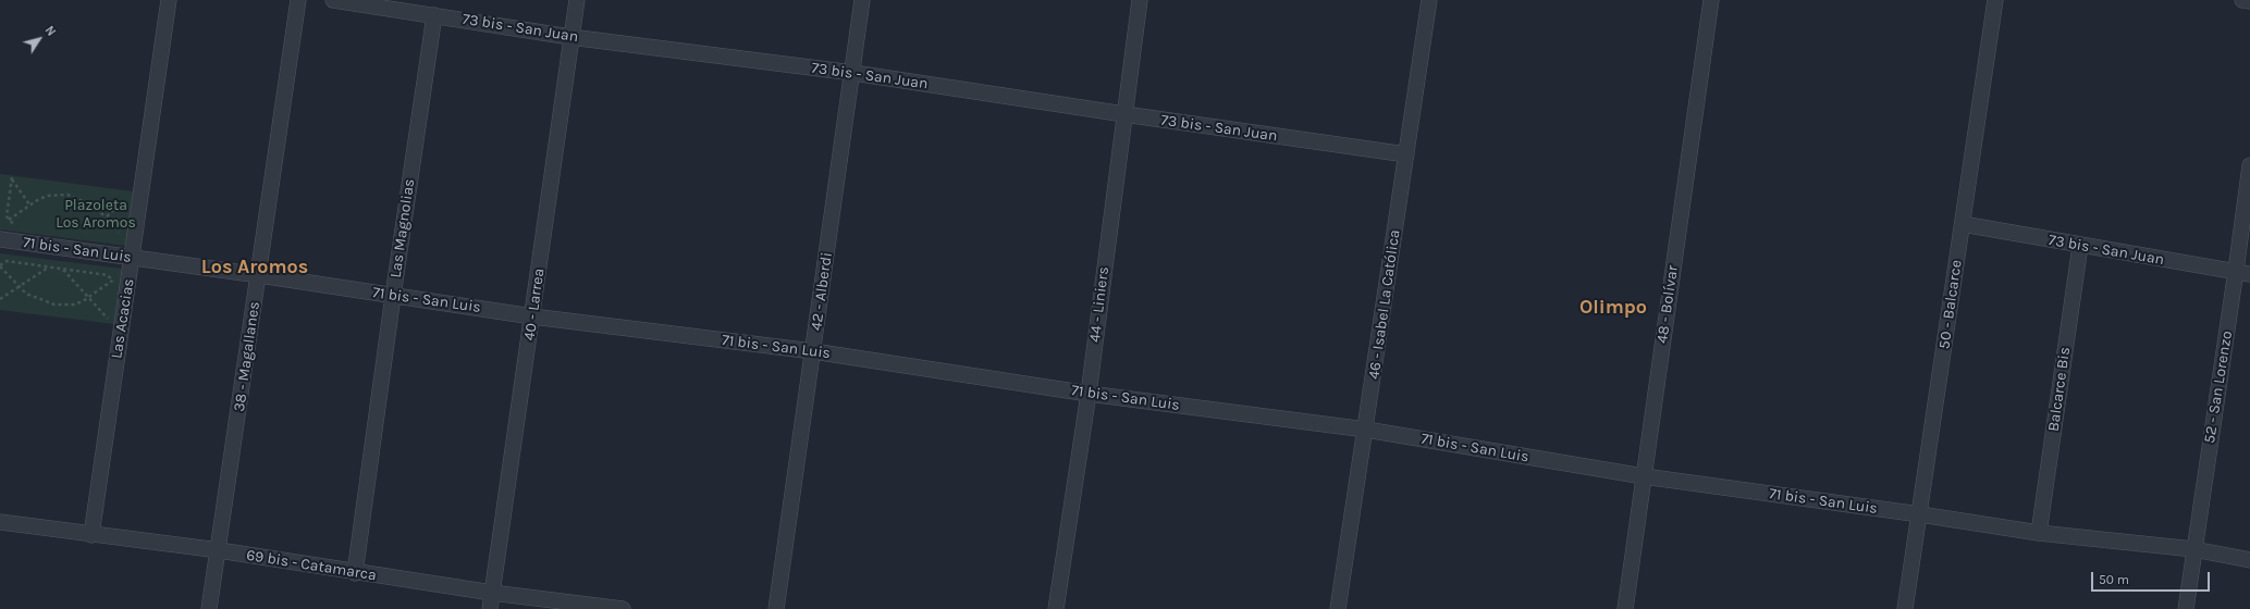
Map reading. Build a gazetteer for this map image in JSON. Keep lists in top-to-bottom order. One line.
{"streets":{"street":["73 bis - San Juan","Las Magnolias","71 bis - San Luis","42 - Alberdi","40 - Larrea","44 - Liniers","46 - Isabel La Católica","48 - Bolívar","50 - Balcarce","Las Acacias","38 - Magallanes","52 - San Lorenzo","Balcarce Bis","69 bis - Catamarca"]},"crossings":[["73 bis - San Juan","Las Magnolias"],["73 bis - San Juan","42 - Alberdi"],["73 bis - San Juan","40 - Larrea"],["73 bis - San Juan","44 - Liniers"],["73 bis - San Juan","46 - Isabel La Católica"],["73 bis - San Juan","50 - Balcarce"],["73 bis - San Juan","52 - San Lorenzo"],["73 bis - San Juan","Balcarce Bis"],["Las Magnolias","71 bis - San Luis"],["Las Magnolias","69 bis - Catamarca"],["71 bis - San Luis","42 - Alberdi"],["71 bis - San Luis","40 - Larrea"],["71 bis - San Luis","44 - Liniers"],["71 bis - San Luis","46 - Isabel La Católica"],["71 bis - San Luis","48 - Bolívar"],["71 bis - San Luis","50 - Balcarce"],["71 bis - San Luis","Las Acacias"],["71 bis - San Luis","38 - Magallanes"],["71 bis - San Luis","52 - San Lorenzo"],["71 bis - San Luis","Balcarce Bis"],["40 - Larrea","69 bis - Catamarca"],["Las Acacias","69 bis - Catamarca"],["38 - Magallanes","69 bis - Catamarca"]],"districts":["Los Aromos","Olimpo"],"parks":["Plazoleta Los Aromos"],"scale_bar":"50 m","north":"top right"}
